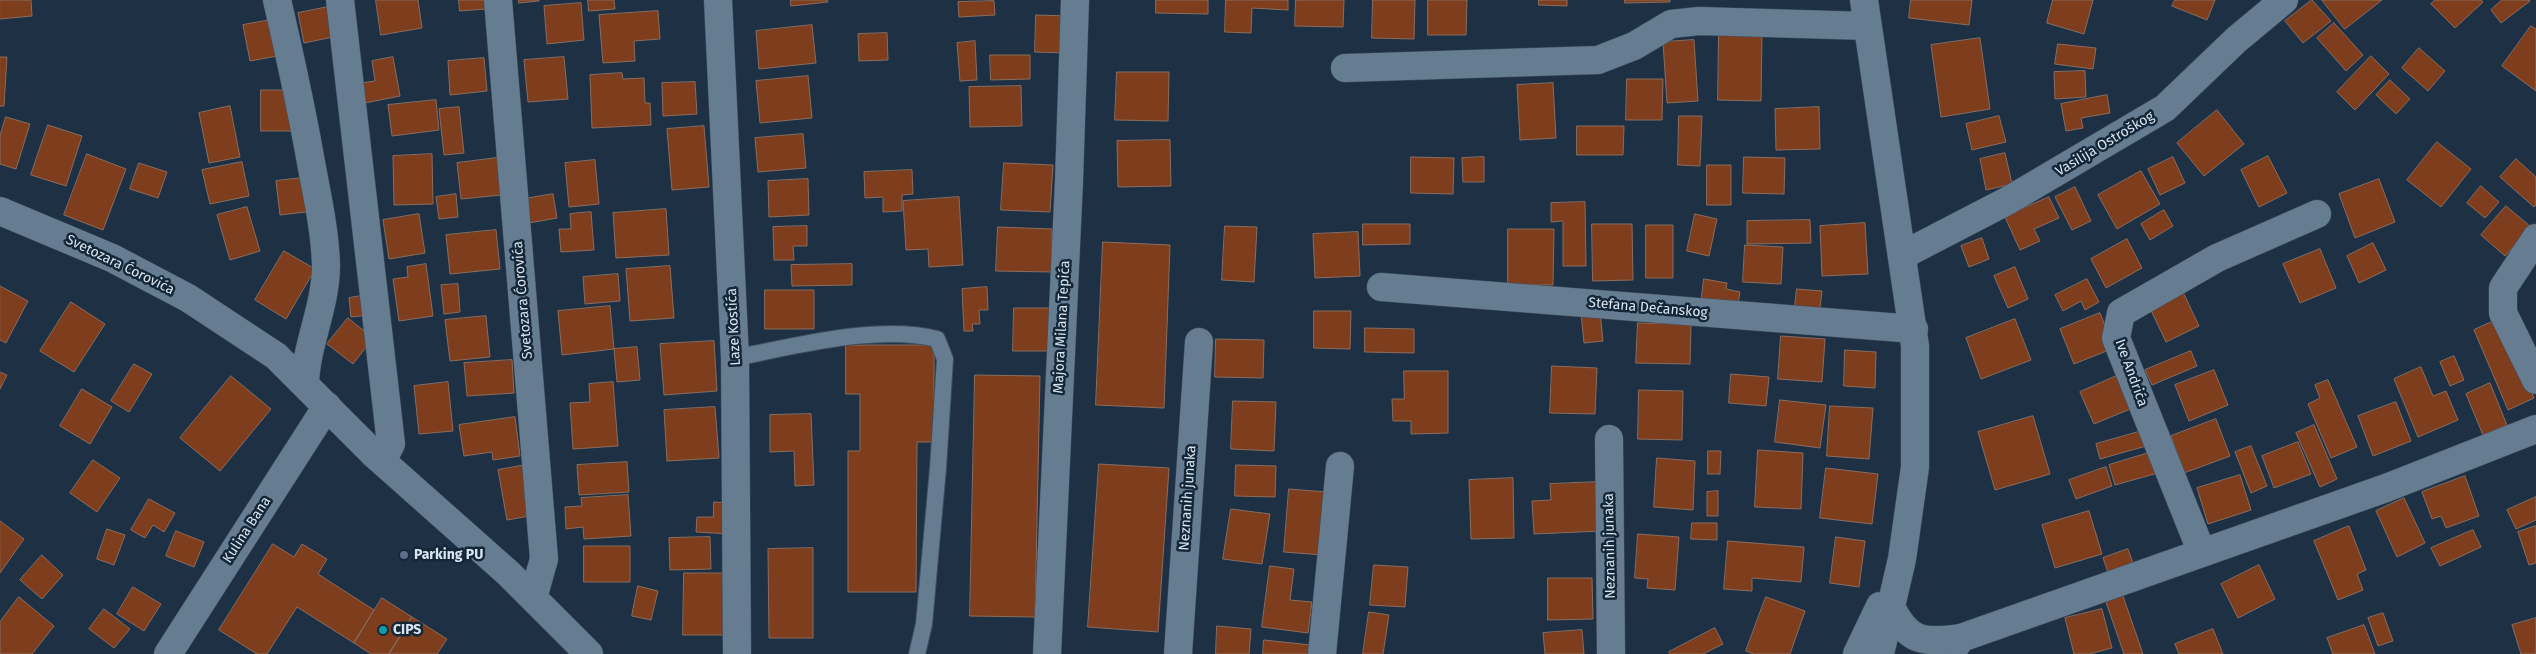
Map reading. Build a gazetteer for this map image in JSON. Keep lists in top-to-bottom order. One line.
{"streets":{"street":["Vasilija Ostroškog","Svetozara Ćorovića","Stefana Dečanskog","Laze Kostića","Majora Milana Tepića","Ive Andrića","Neznanih junaka","Kulina Bana"]},"crossings":[["Svetozara Ćorovića","Kulina Bana"]],"places":["Parking PU","CIPS"]}
